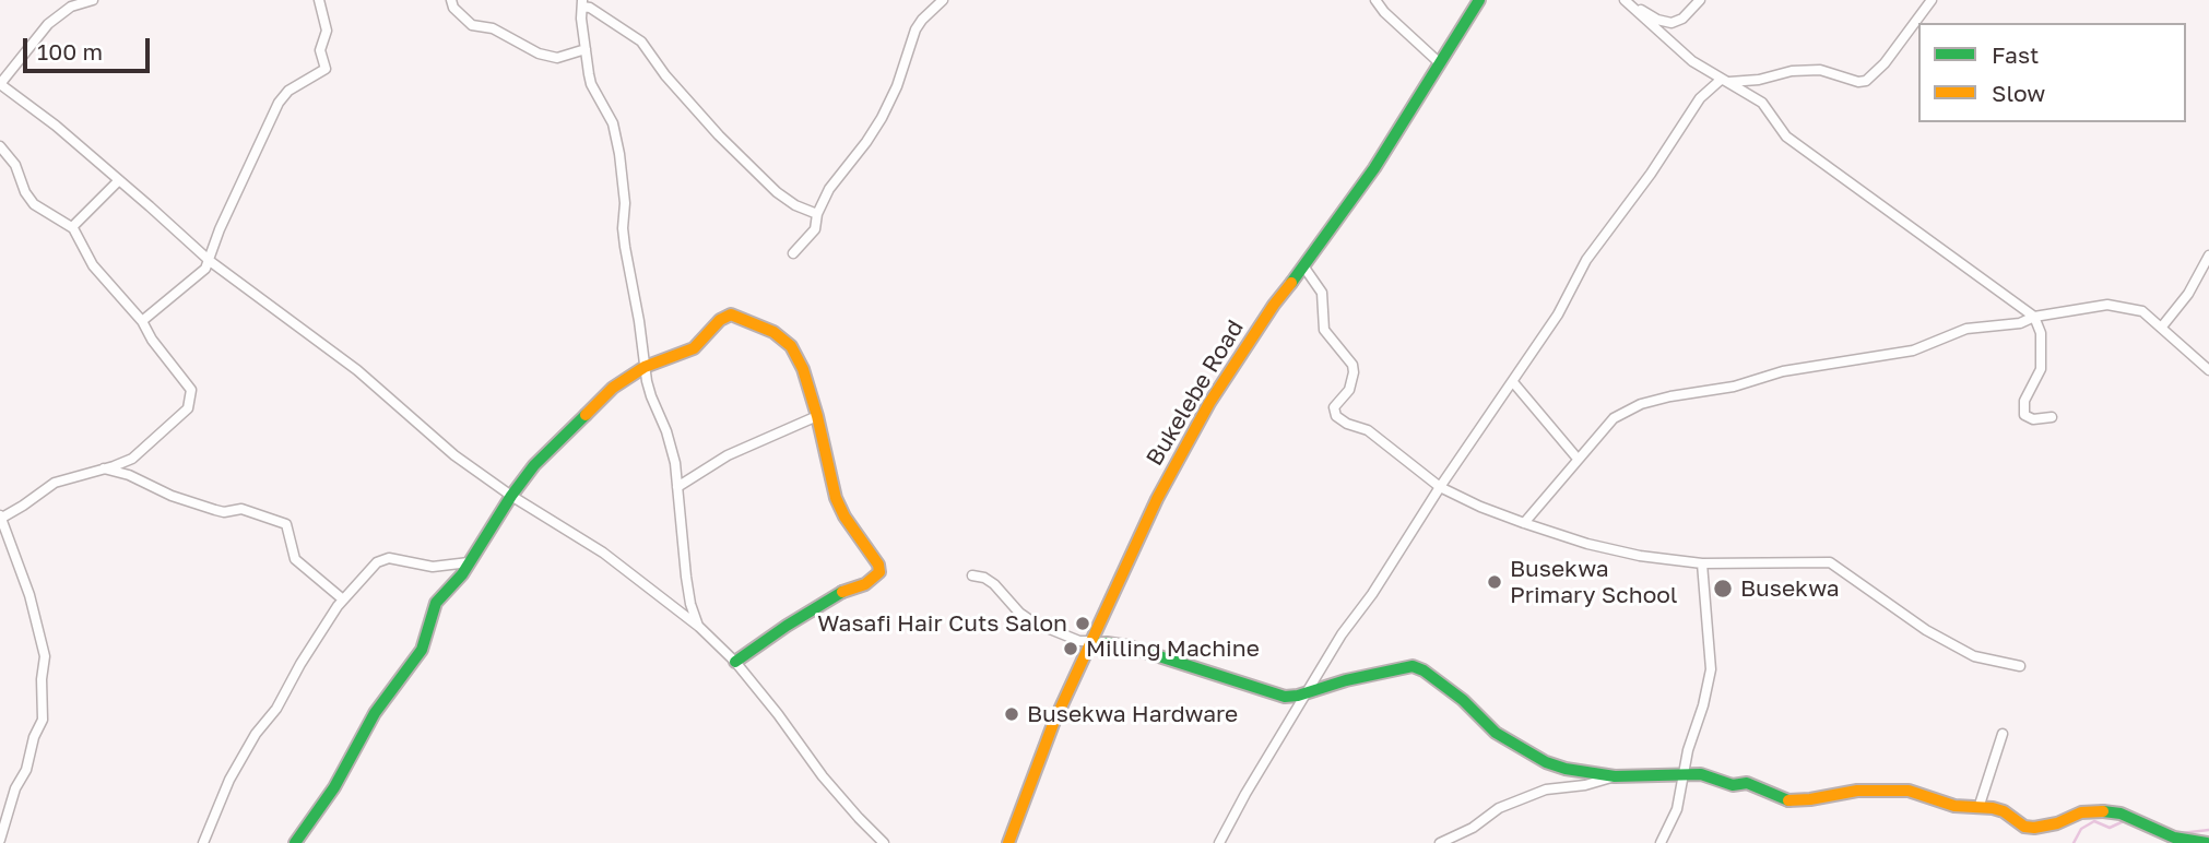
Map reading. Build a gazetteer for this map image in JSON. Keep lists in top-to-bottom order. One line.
{"streets":{"street":["Bukelebe Road"]},"places":["Busekwa Primary School","Busekwa","Wasafi Hair Cuts Salon","Milling Machine","Busekwa Hardware"],"legend":["Fast","Slow"],"scale_bar":"100 m"}
